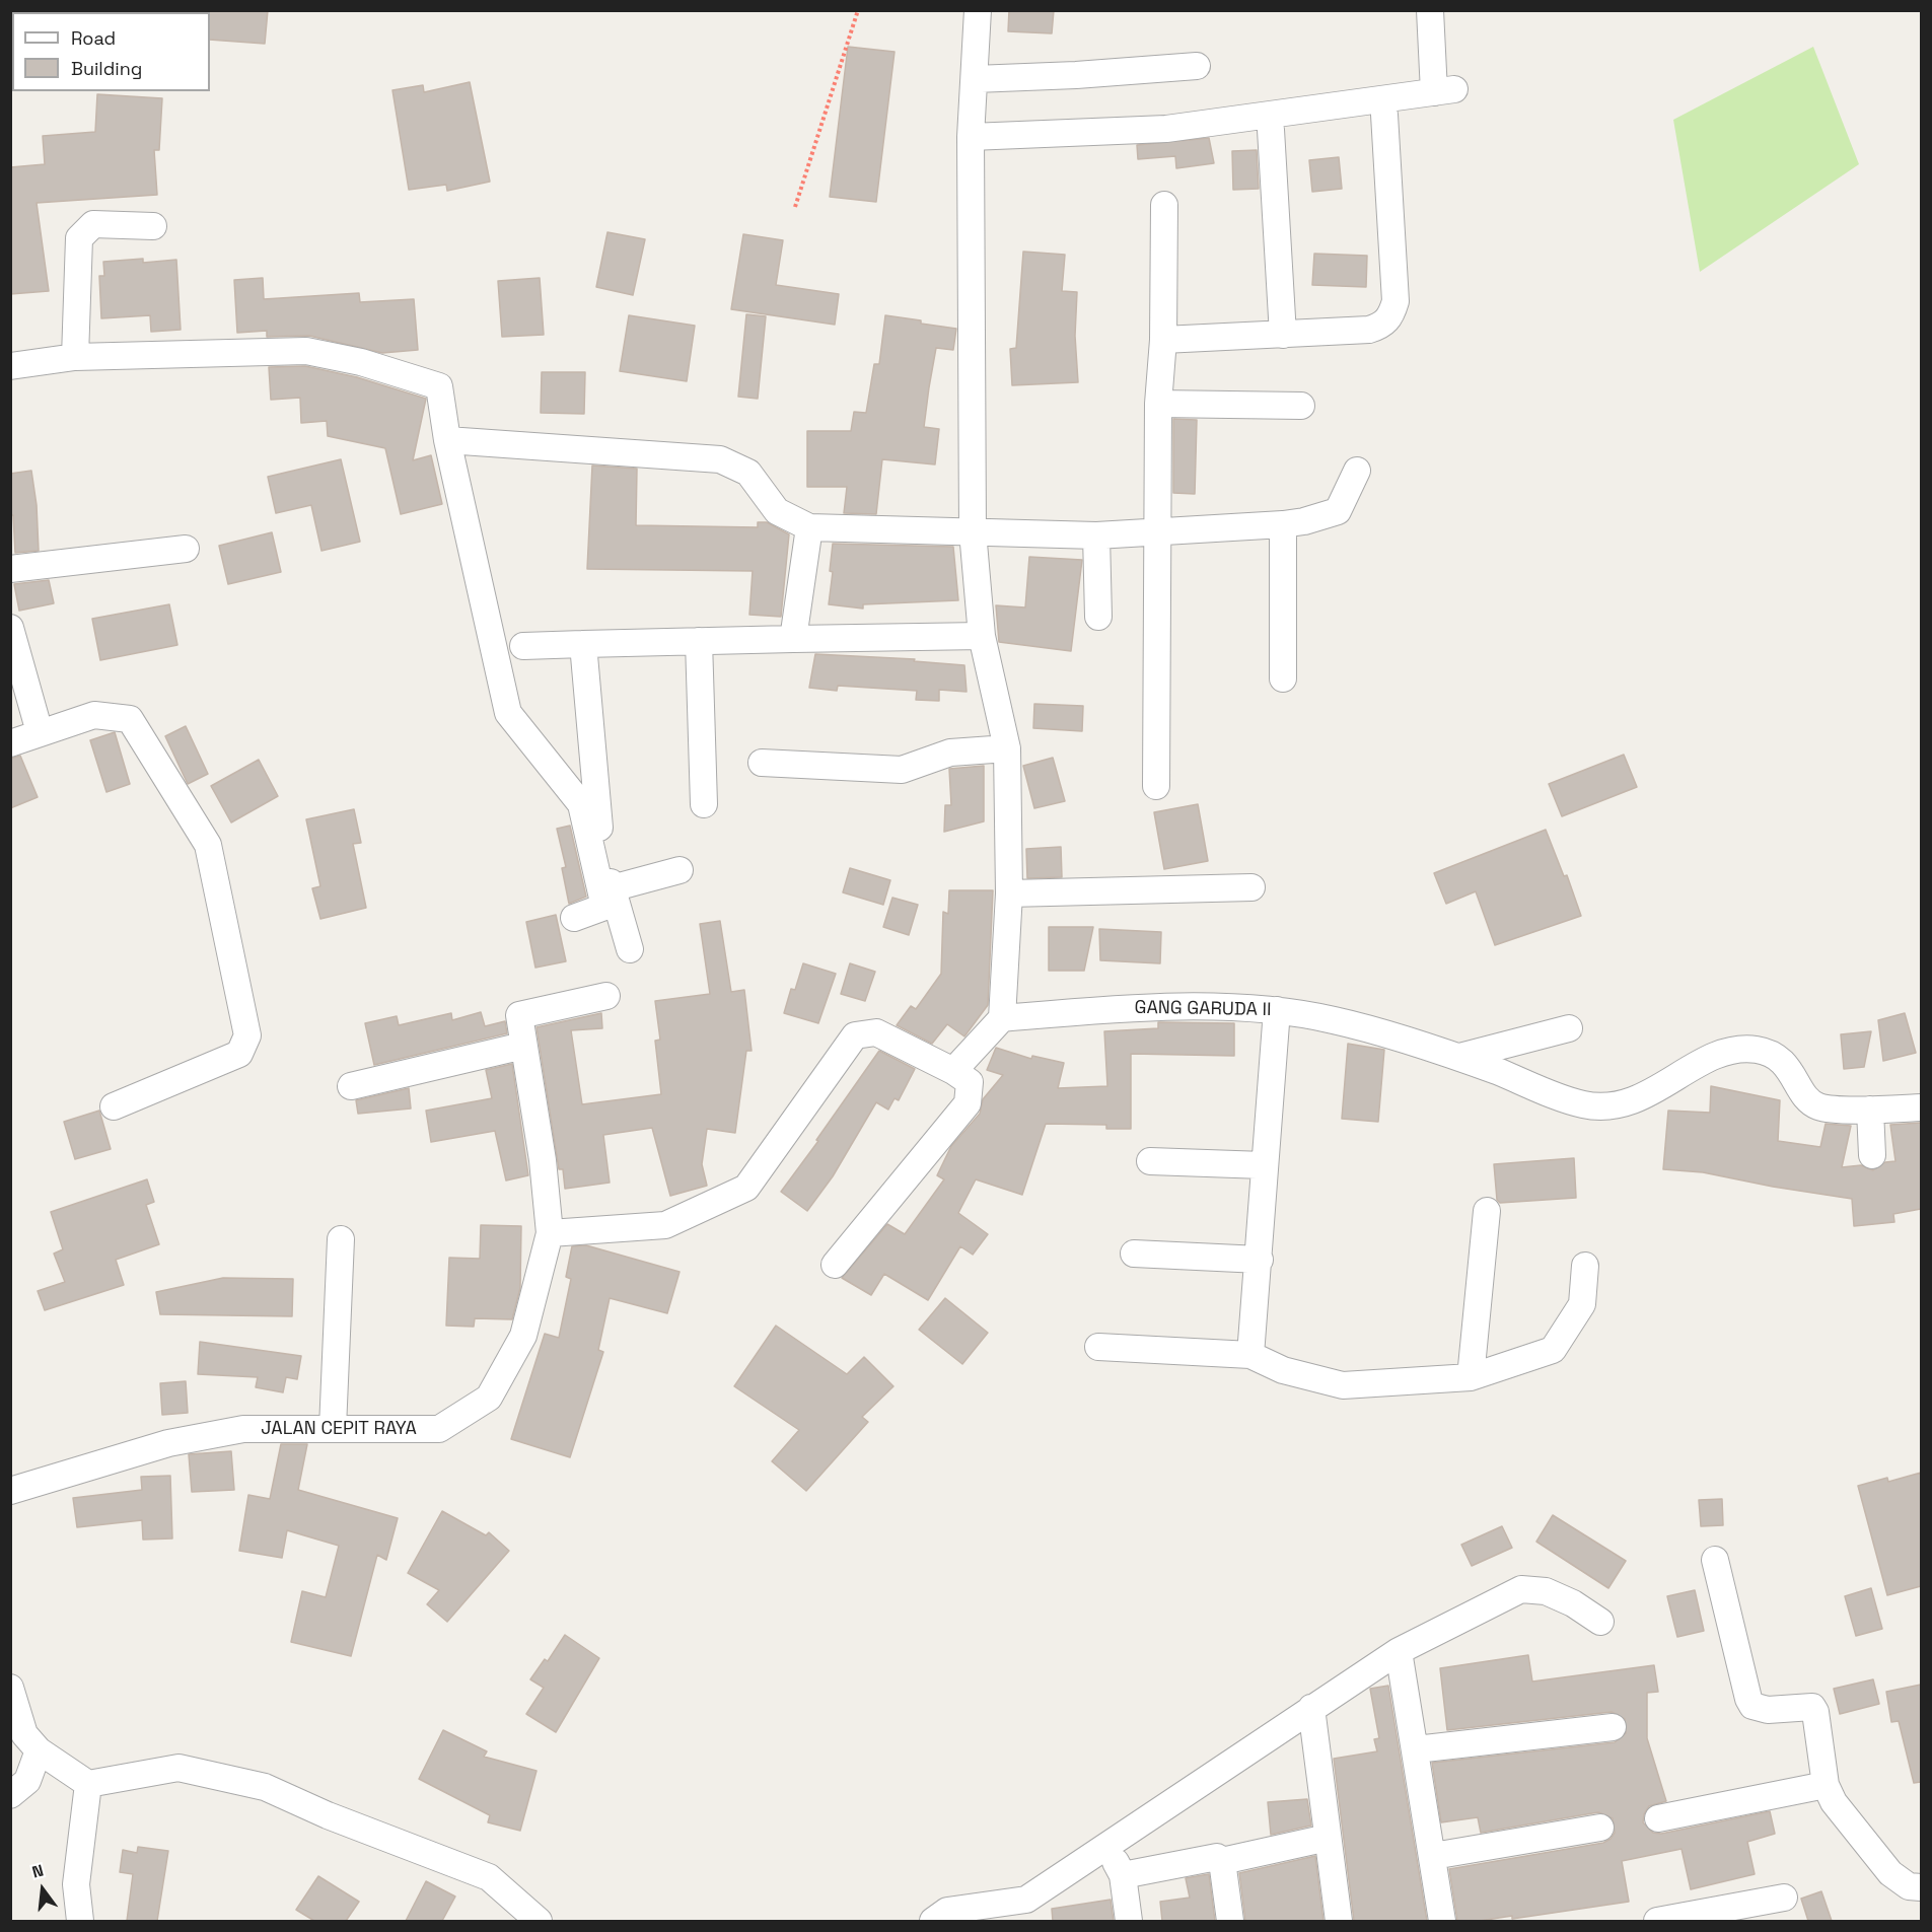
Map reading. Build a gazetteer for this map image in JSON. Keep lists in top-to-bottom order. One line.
{"streets":{"street":["GANG GARUDA II","JALAN CEPIT RAYA"]},"legend":["Road","Building"],"north":"top"}
